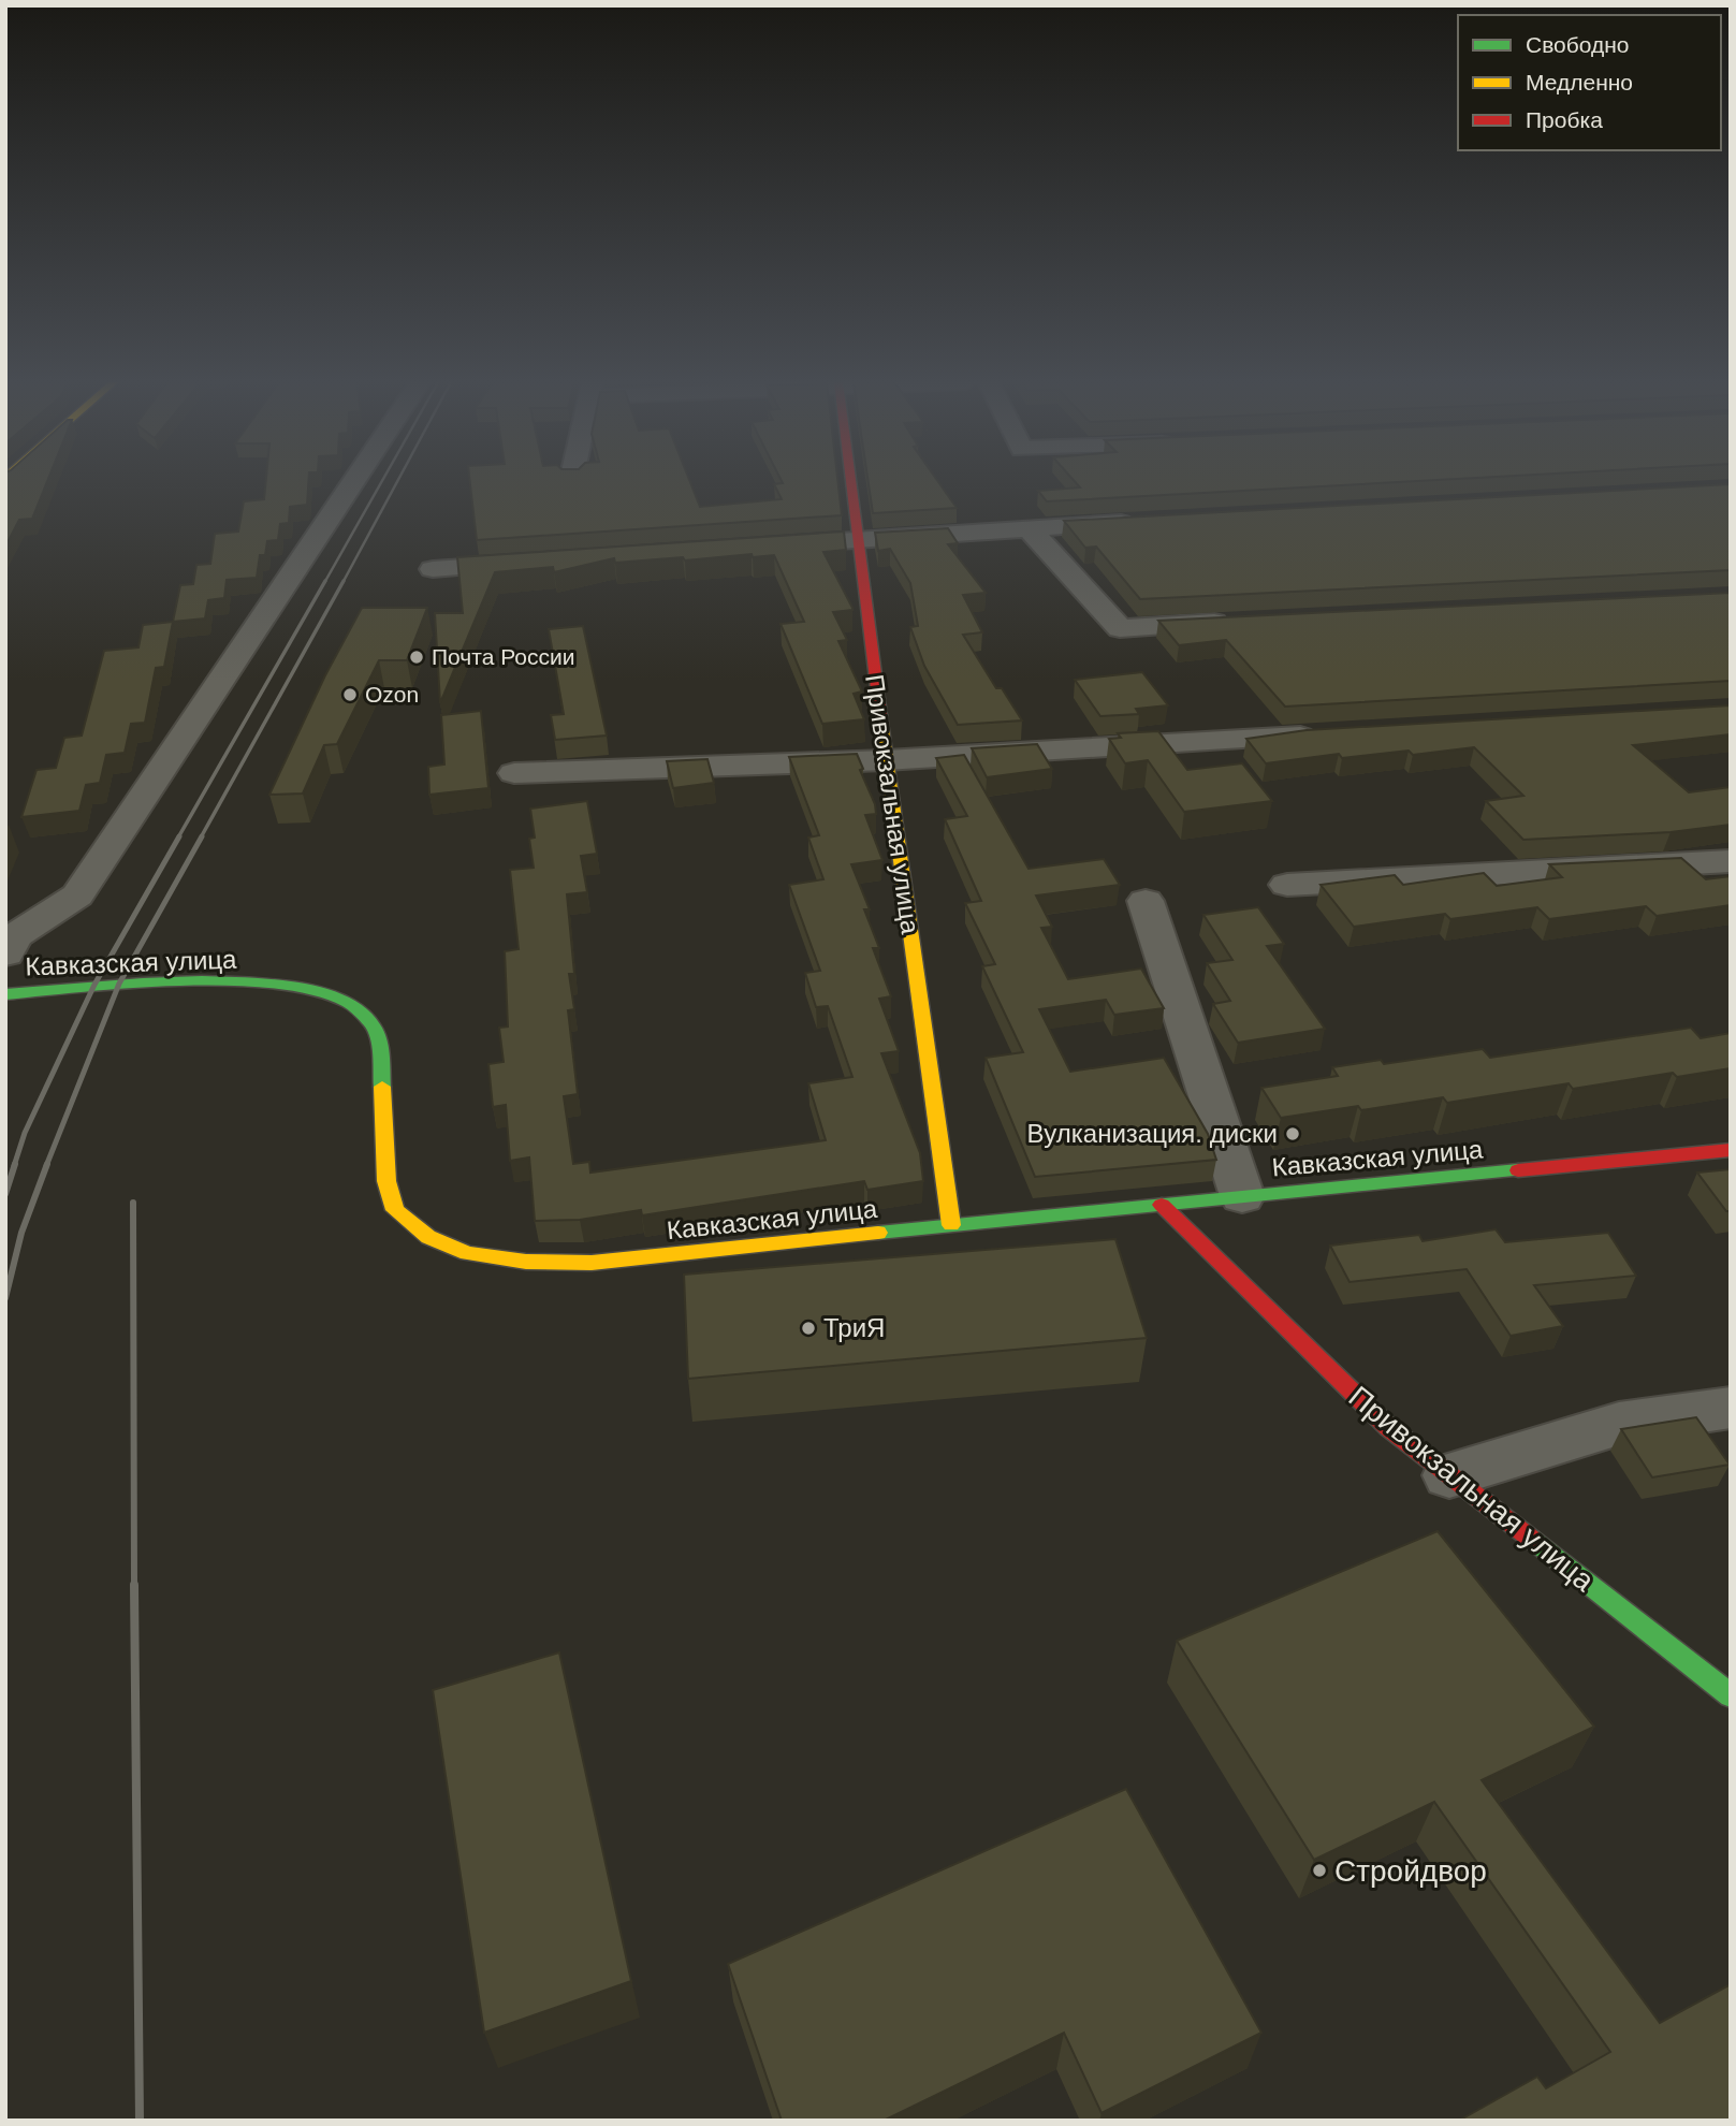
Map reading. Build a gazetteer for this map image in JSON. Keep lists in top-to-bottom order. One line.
{"streets":{"street":["Привокзальная улица","Кавказская улица"]},"crossings":[["Привокзальная улица","Кавказская улица"]],"places":["Почта России","Ozon","Вулканизация. диски","ТриЯ","Стройдвор"],"legend":["Свободно","Медленно","Пробка"]}
